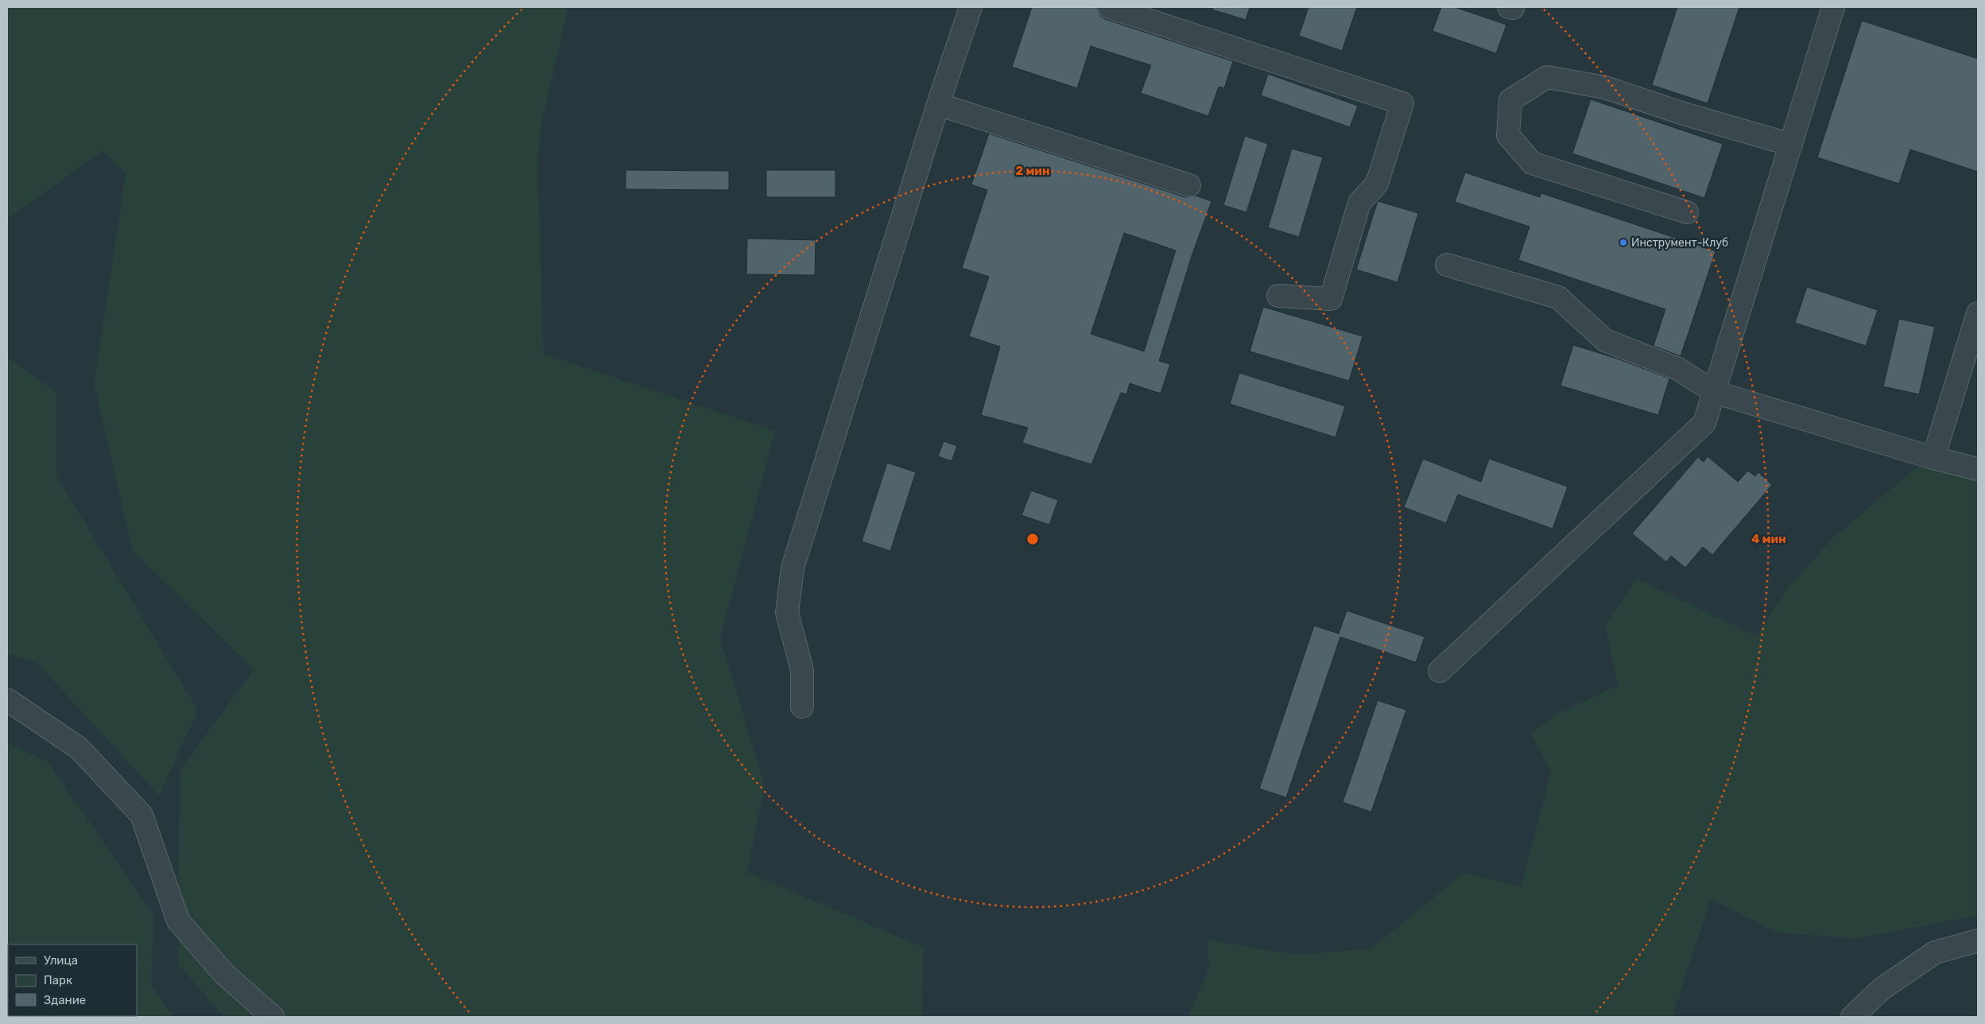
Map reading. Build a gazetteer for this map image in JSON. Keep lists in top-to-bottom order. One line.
{"places":["Инструмент-Клуб"],"legend":["Улица","Парк","Здание"],"rings":["2 мин","4 мин"]}
